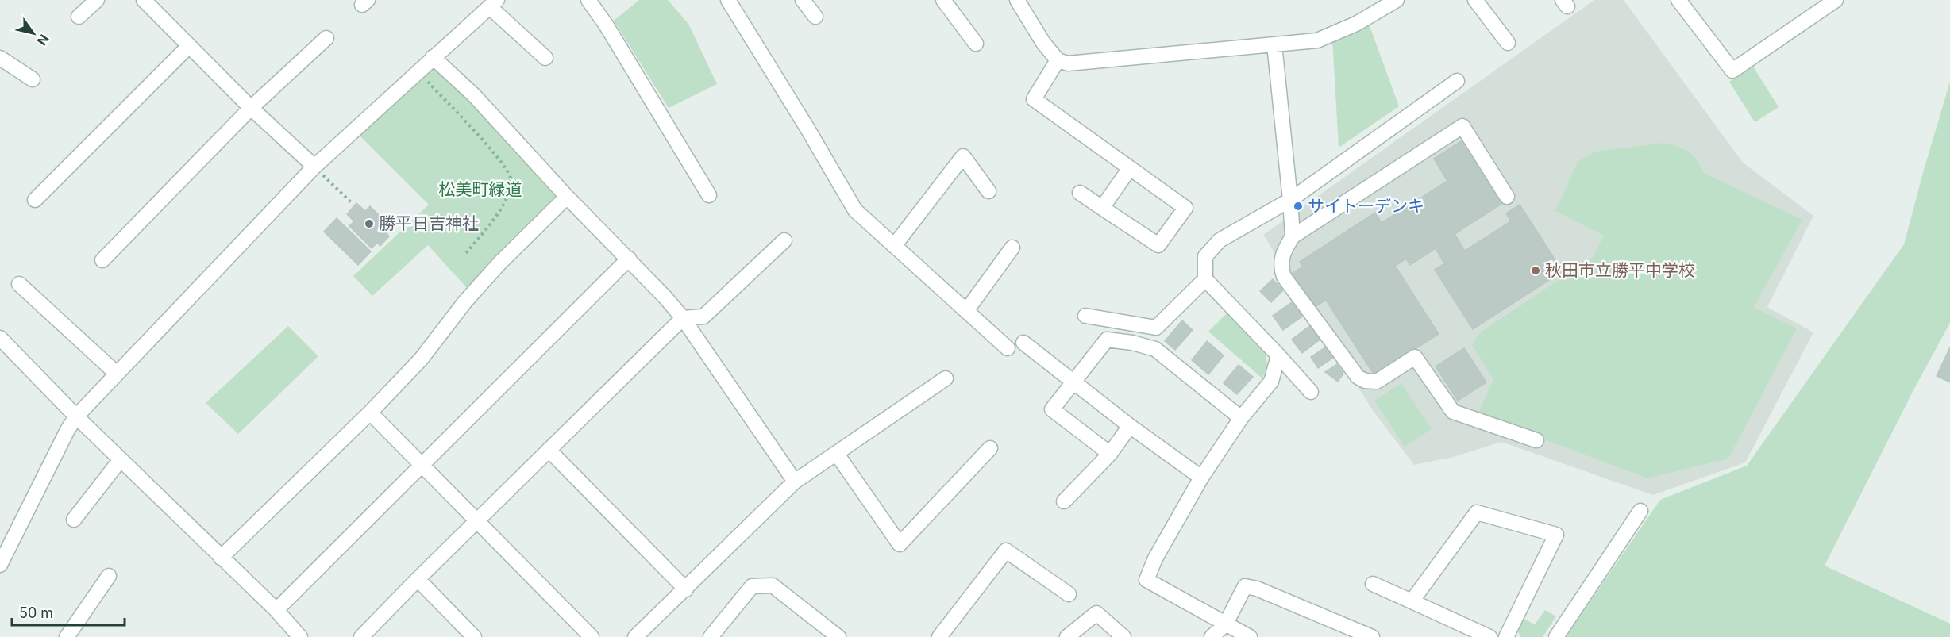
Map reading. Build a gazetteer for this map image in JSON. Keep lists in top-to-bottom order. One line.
{"parks":["松美町緑道"],"places":["サイトーデンキ","勝平日吉神社","秋田市立勝平中学校"],"scale_bar":"50 m","north":"bottom right"}
